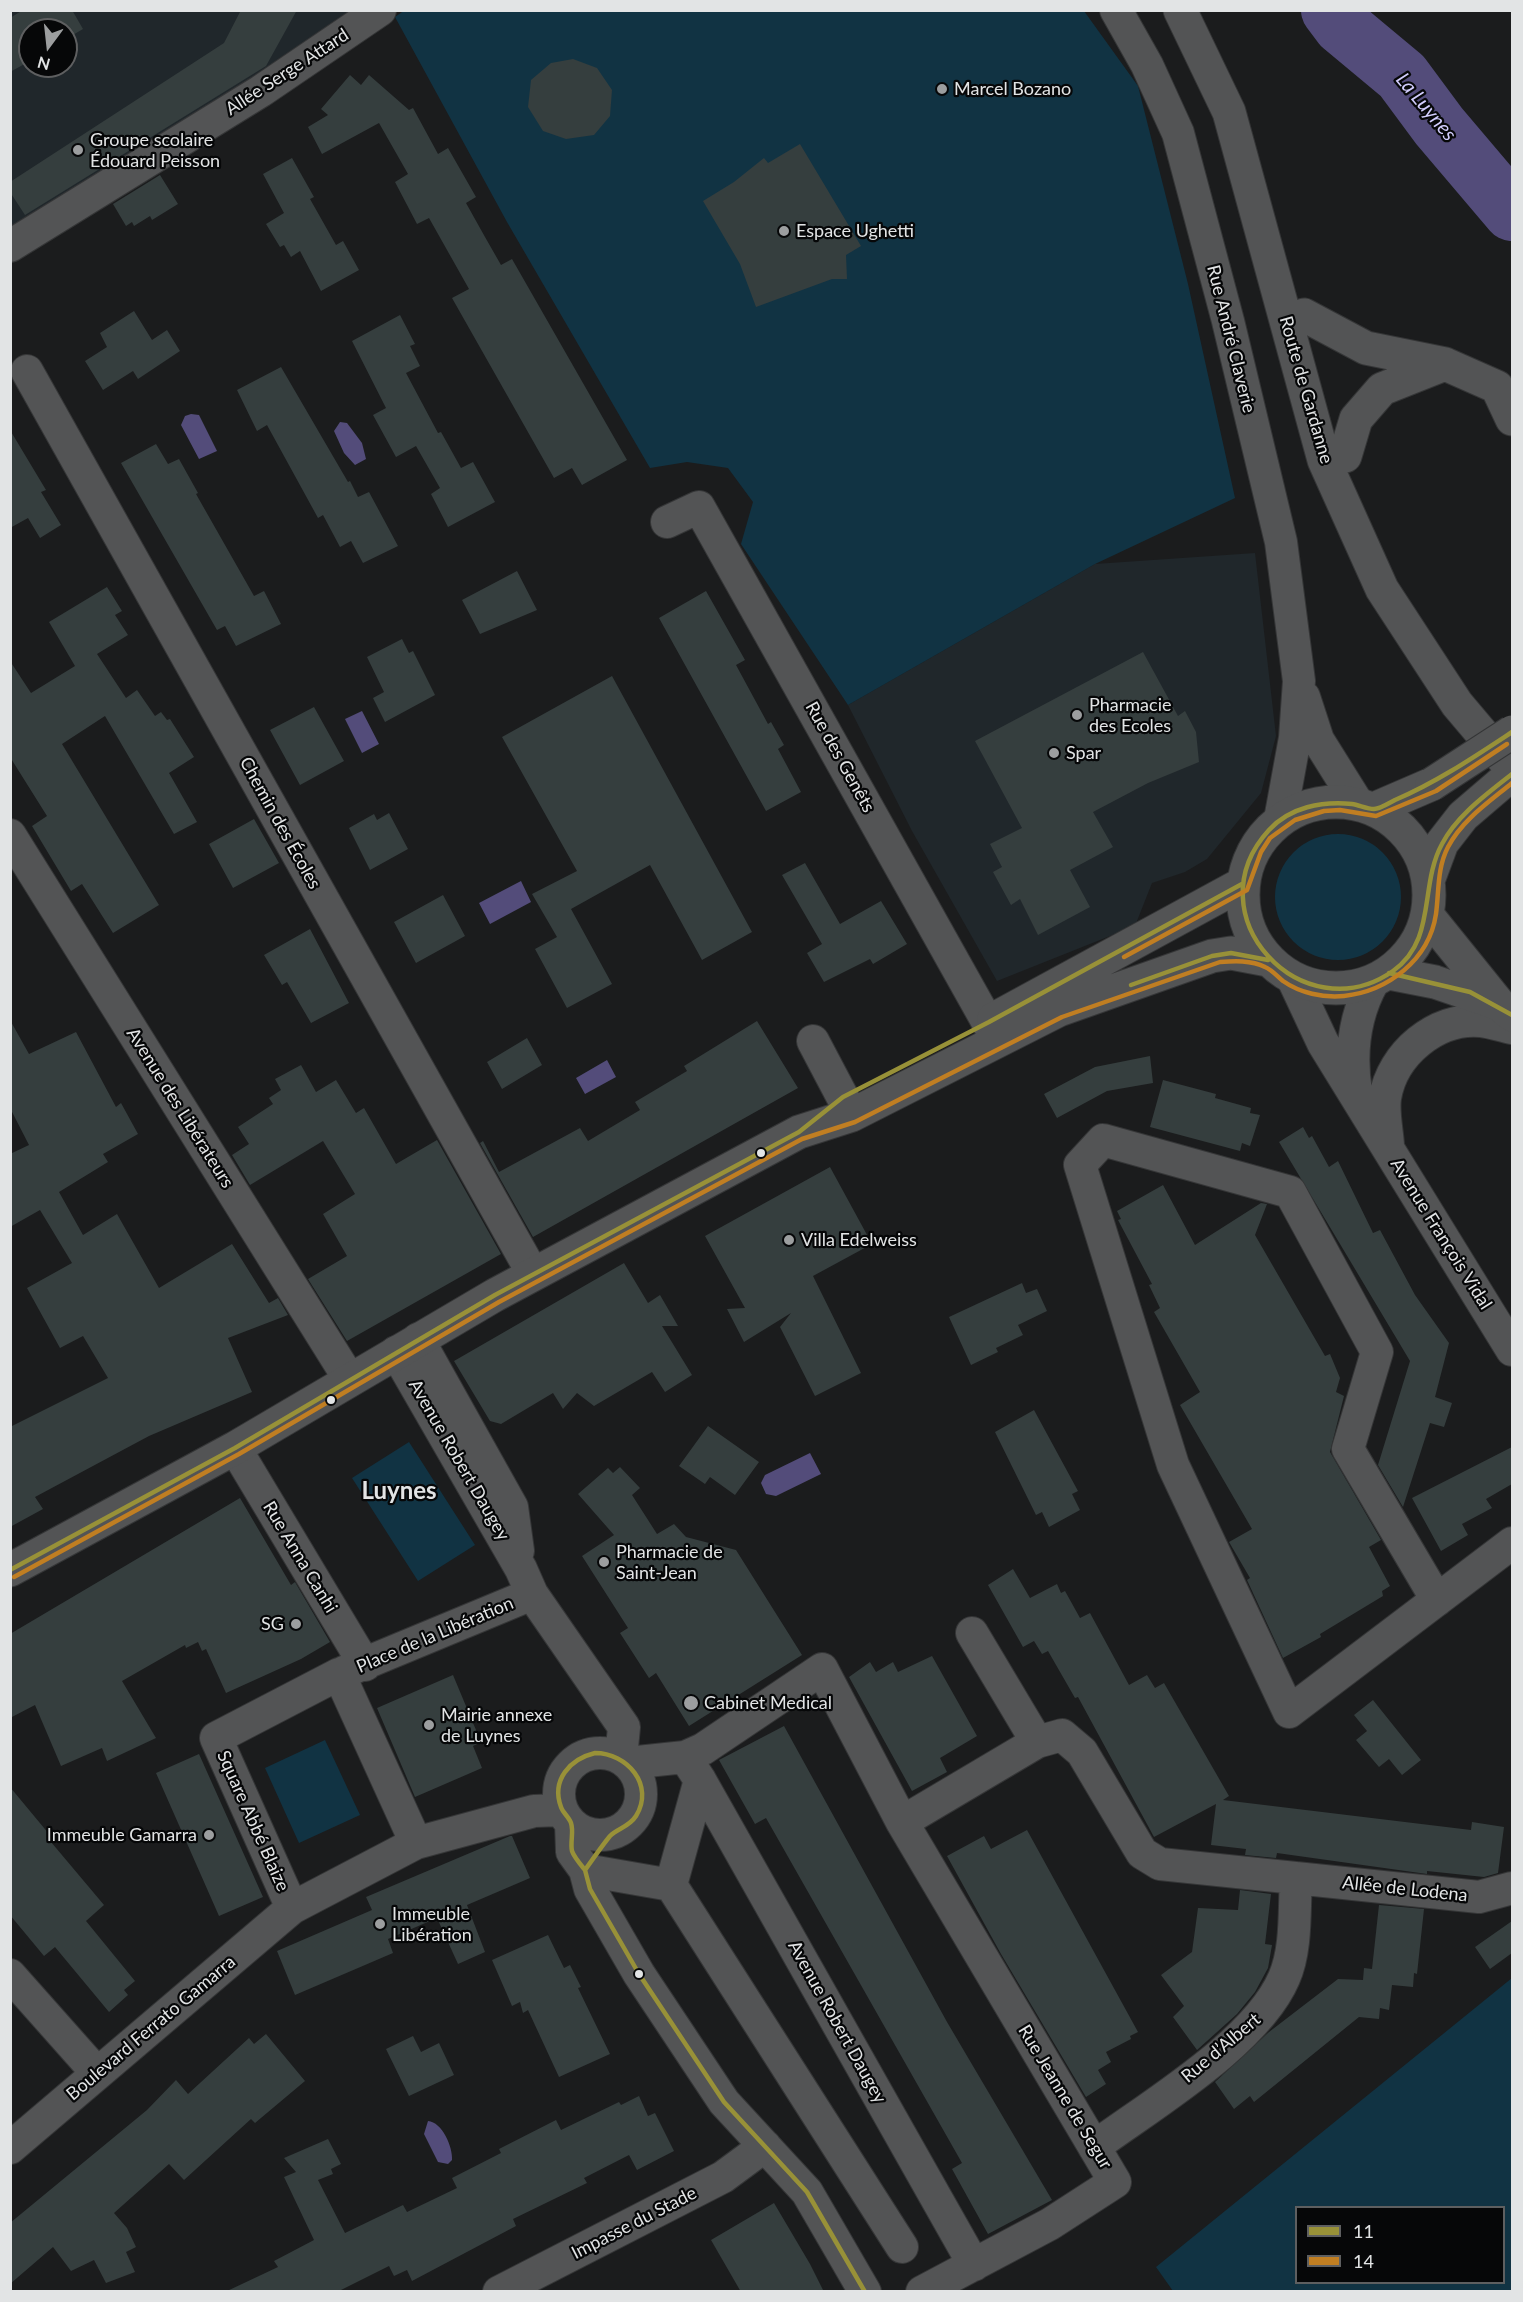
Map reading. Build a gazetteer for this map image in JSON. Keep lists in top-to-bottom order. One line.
{"streets":{"main road":["Route de Gardanne"],"street":["Allée Serge Attard","Rue André Claverie","Rue des Genêts","Chemin des Écoles","Avenue des Libérateurs","Avenue François Vidal","Avenue Robert Daugey","Rue Anna Canhi","Place de la Libération","Square Abbé Blaize","Allée de Lodena","Boulevard Ferrato Gamarra","Rue d’Albert","Rue Jeanne de Segur","Impasse du Stade"]},"crossings":[["Rue André Claverie","Avenue François Vidal"],["Avenue Robert Daugey","Place de la Libération"],["Avenue Robert Daugey","Square Abbé Blaize"],["Avenue Robert Daugey","Rue Jeanne de Segur"],["Rue Anna Canhi","Place de la Libération"],["Rue Anna Canhi","Square Abbé Blaize"],["Place de la Libération","Square Abbé Blaize"],["Square Abbé Blaize","Boulevard Ferrato Gamarra"],["Square Abbé Blaize","Rue Jeanne de Segur"],["Allée de Lodena","Rue d’Albert"],["Rue d’Albert","Rue Jeanne de Segur"]],"districts":["Luynes"],"water":["La Luynes"],"places":["Marcel Bozano","Groupe scolaire Édouard Peisson","Espace Ughetti","Pharmacie des Ecoles","Spar","Villa Edelweiss","Pharmacie de Saint-Jean","SG","Cabinet Medical","Mairie annexe de Luynes","Immeuble Gamarra","Immeuble Libération"],"lines":["transit line 11","transit line 14"],"legend":["11","14"],"north":"bottom"}
